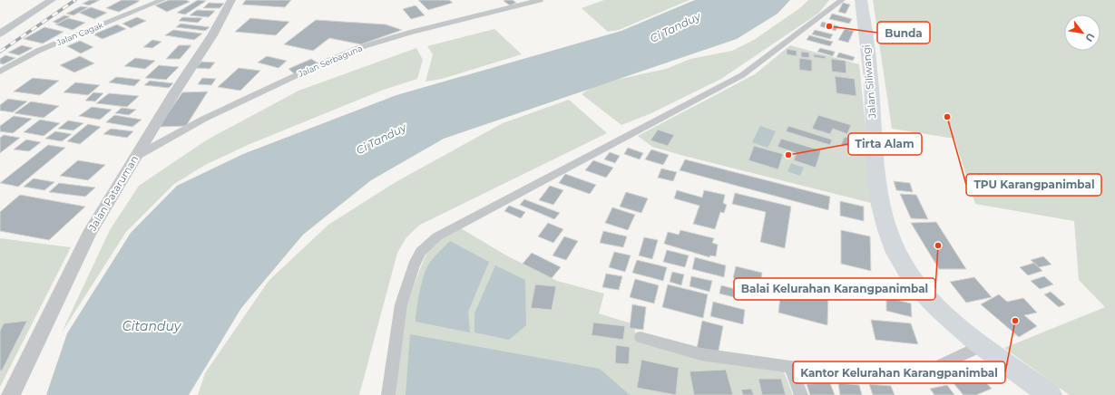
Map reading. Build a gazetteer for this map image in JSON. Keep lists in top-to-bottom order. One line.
{"streets":{"highway":["Jalan Siliwangi"],"street":["Jalan Cagak","Jalan Serbaguna","Jalan Pataruman"]},"crossings":[["Jalan Serbaguna","Jalan Pataruman"]],"water":["Ci Tanduy","Citanduy"],"places":["Bunda","TPU Karangpanimbal","Tirta Alam","Balai Kelurahan Karangpanimbal","Kantor Kelurahan Karangpanimbal"],"north":"bottom right"}
